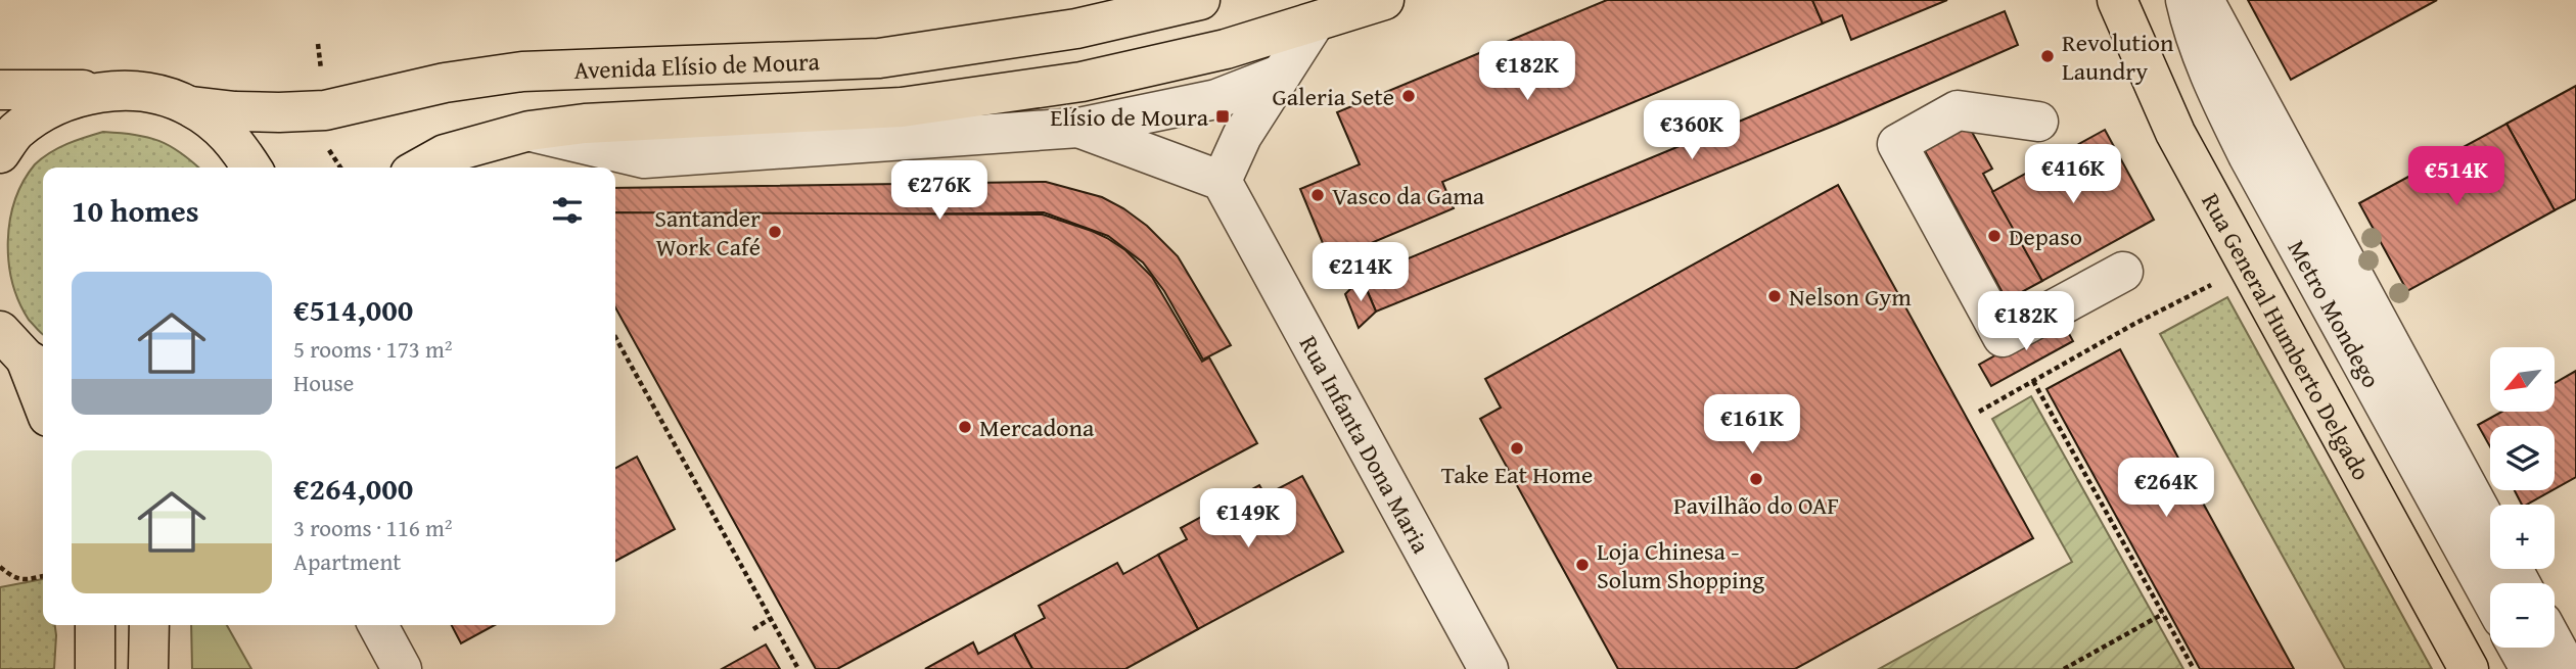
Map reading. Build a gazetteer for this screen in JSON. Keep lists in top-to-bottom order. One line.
{"streets":{"main road":["Avenida Elísio de Moura","Rua General Humberto Delgado"],"street":["Metro Mondego","Rua Infanta Dona Maria"]},"places":{"other":["Revolution Laundry","Galeria Sete","Vasco da Gama","Santander Work Café","Depaso","Nelson Gym","Mercadona","Take Eat Home","Pavilhão do OAF","Loja Chinesa - Solum Shopping"],"transit":["Elísio de Moura"]},"north":"bottom left","page":{"price":["€182K","€360K","€416K","€514K","€276K","€214K","€182K","€161K","€264K","€149K"],"heading":"10 homes","list":[{"name":"€514,000","note":"5 rooms · 173 m² · House"},{"name":"€264,000","note":"3 rooms · 116 m² · Apartment"}],"map_buttons":["+","−"]}}
